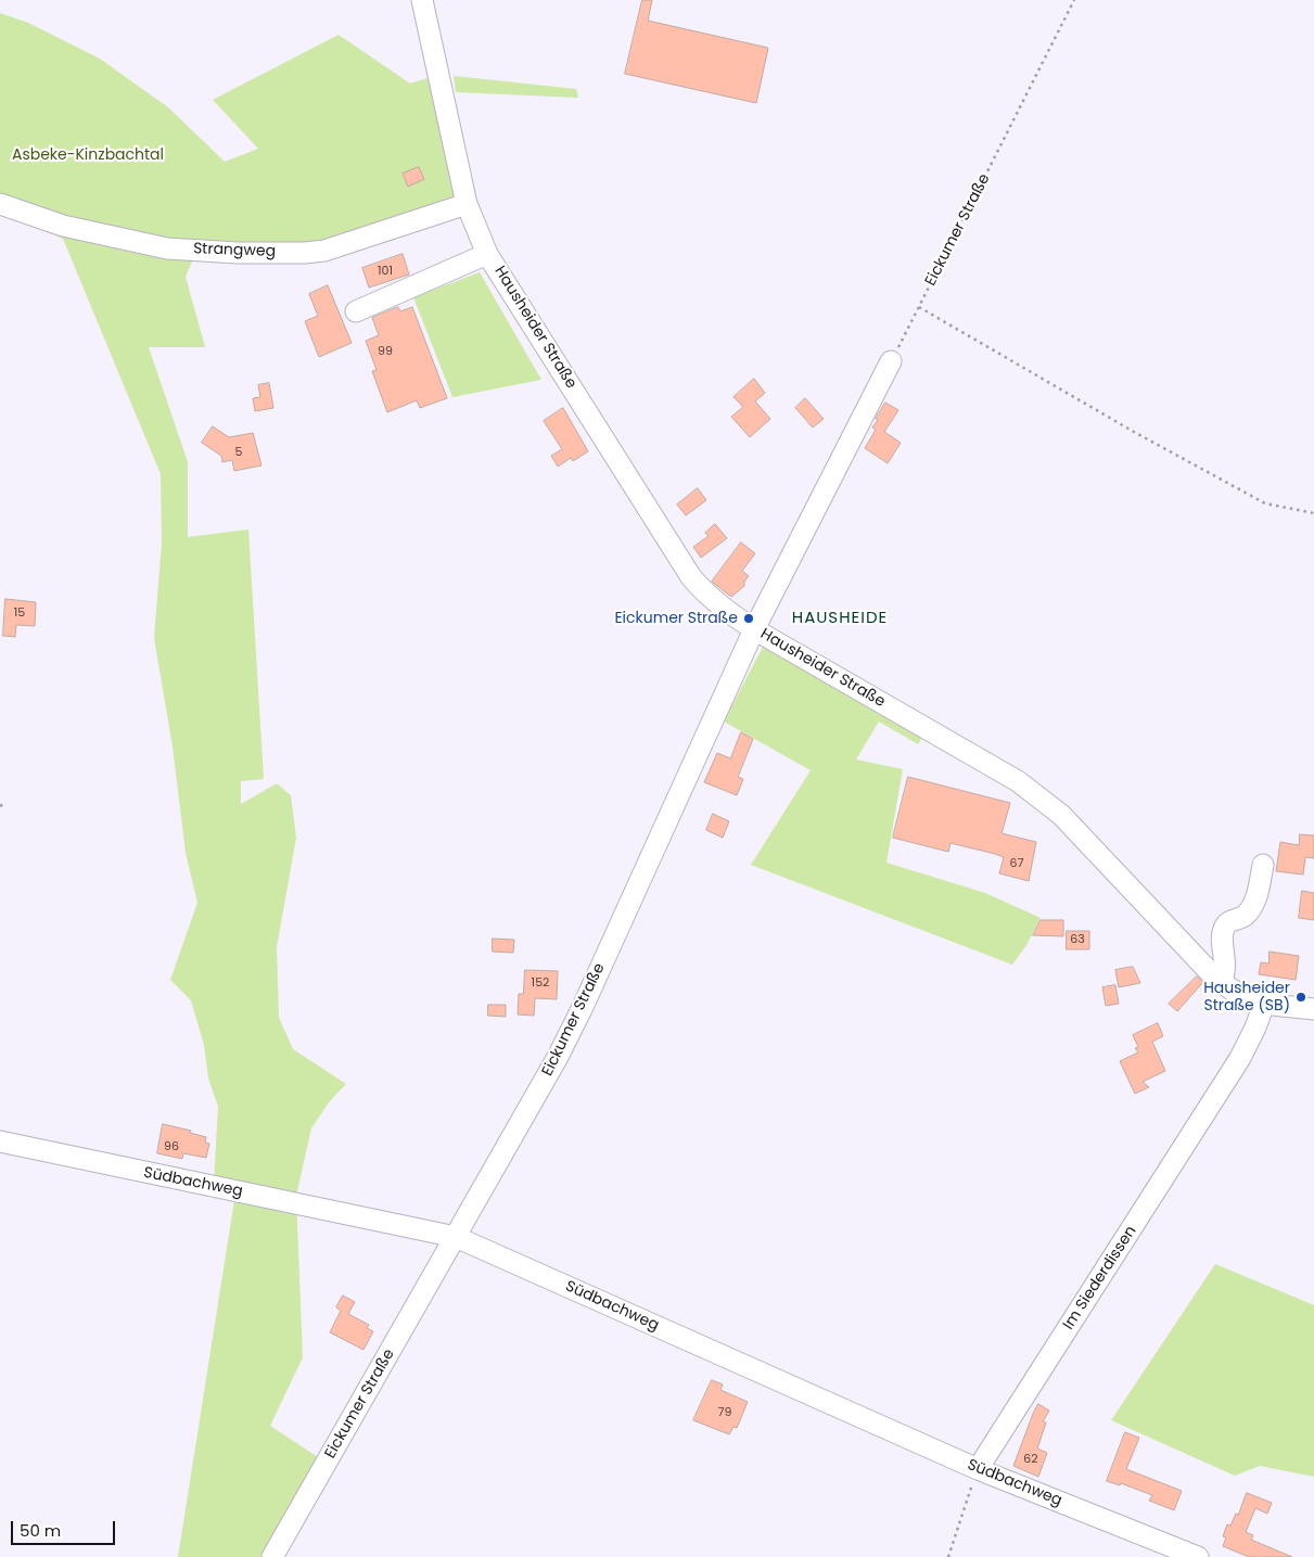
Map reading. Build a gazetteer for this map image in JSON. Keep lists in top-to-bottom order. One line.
{"streets":{"street":["Eickumer Straße","Strangweg","Hausheider Straße","Südbachweg","Im Siederdissen"]},"crossings":[["Eickumer Straße","Hausheider Straße"],["Eickumer Straße","Südbachweg"],["Strangweg","Hausheider Straße"],["Hausheider Straße","Im Siederdissen"],["Südbachweg","Im Siederdissen"]],"districts":["HAUSHEIDE"],"parks":["Asbeke-Kinzbachtal"],"places":["Eickumer Straße","Hausheider Straße (SB)"],"house_numbers":["101","99","5","15","67","63","152","96","79","62"],"scale_bar":"50 m"}
